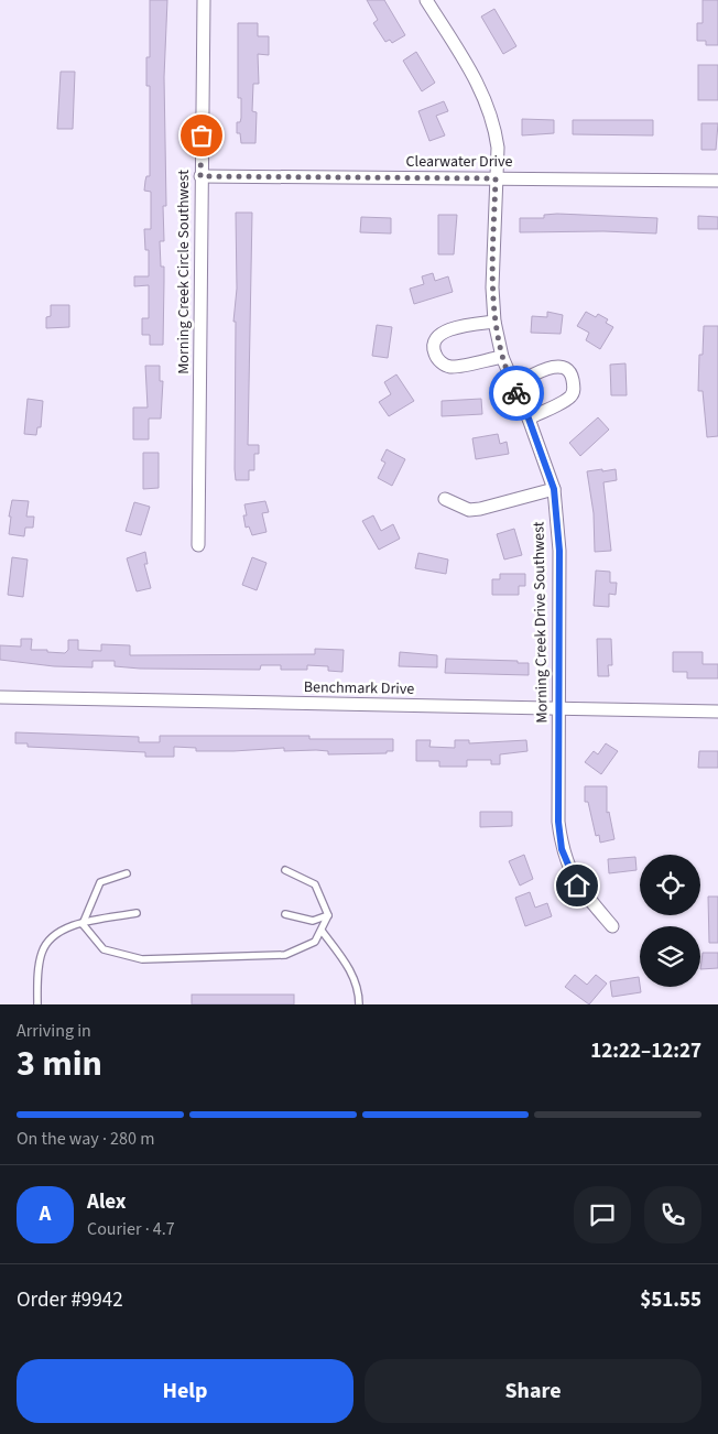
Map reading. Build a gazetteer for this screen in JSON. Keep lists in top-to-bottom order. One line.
{"streets":{"street":["Clearwater Drive","Morning Creek Circle Southwest","Morning Creek Drive Southwest","Benchmark Drive"]},"crossings":[["Clearwater Drive","Morning Creek Circle Southwest"],["Clearwater Drive","Morning Creek Drive Southwest"],["Morning Creek Drive Southwest","Benchmark Drive"]],"page":{"heading":["3 min","Arriving in","12:22–12:27"],"panel":["Alex","Courier · 4.7","Order #9942","$51.55"],"bar":"On the way · 280 m","round":"A","buttons":["Help","Share"]}}
